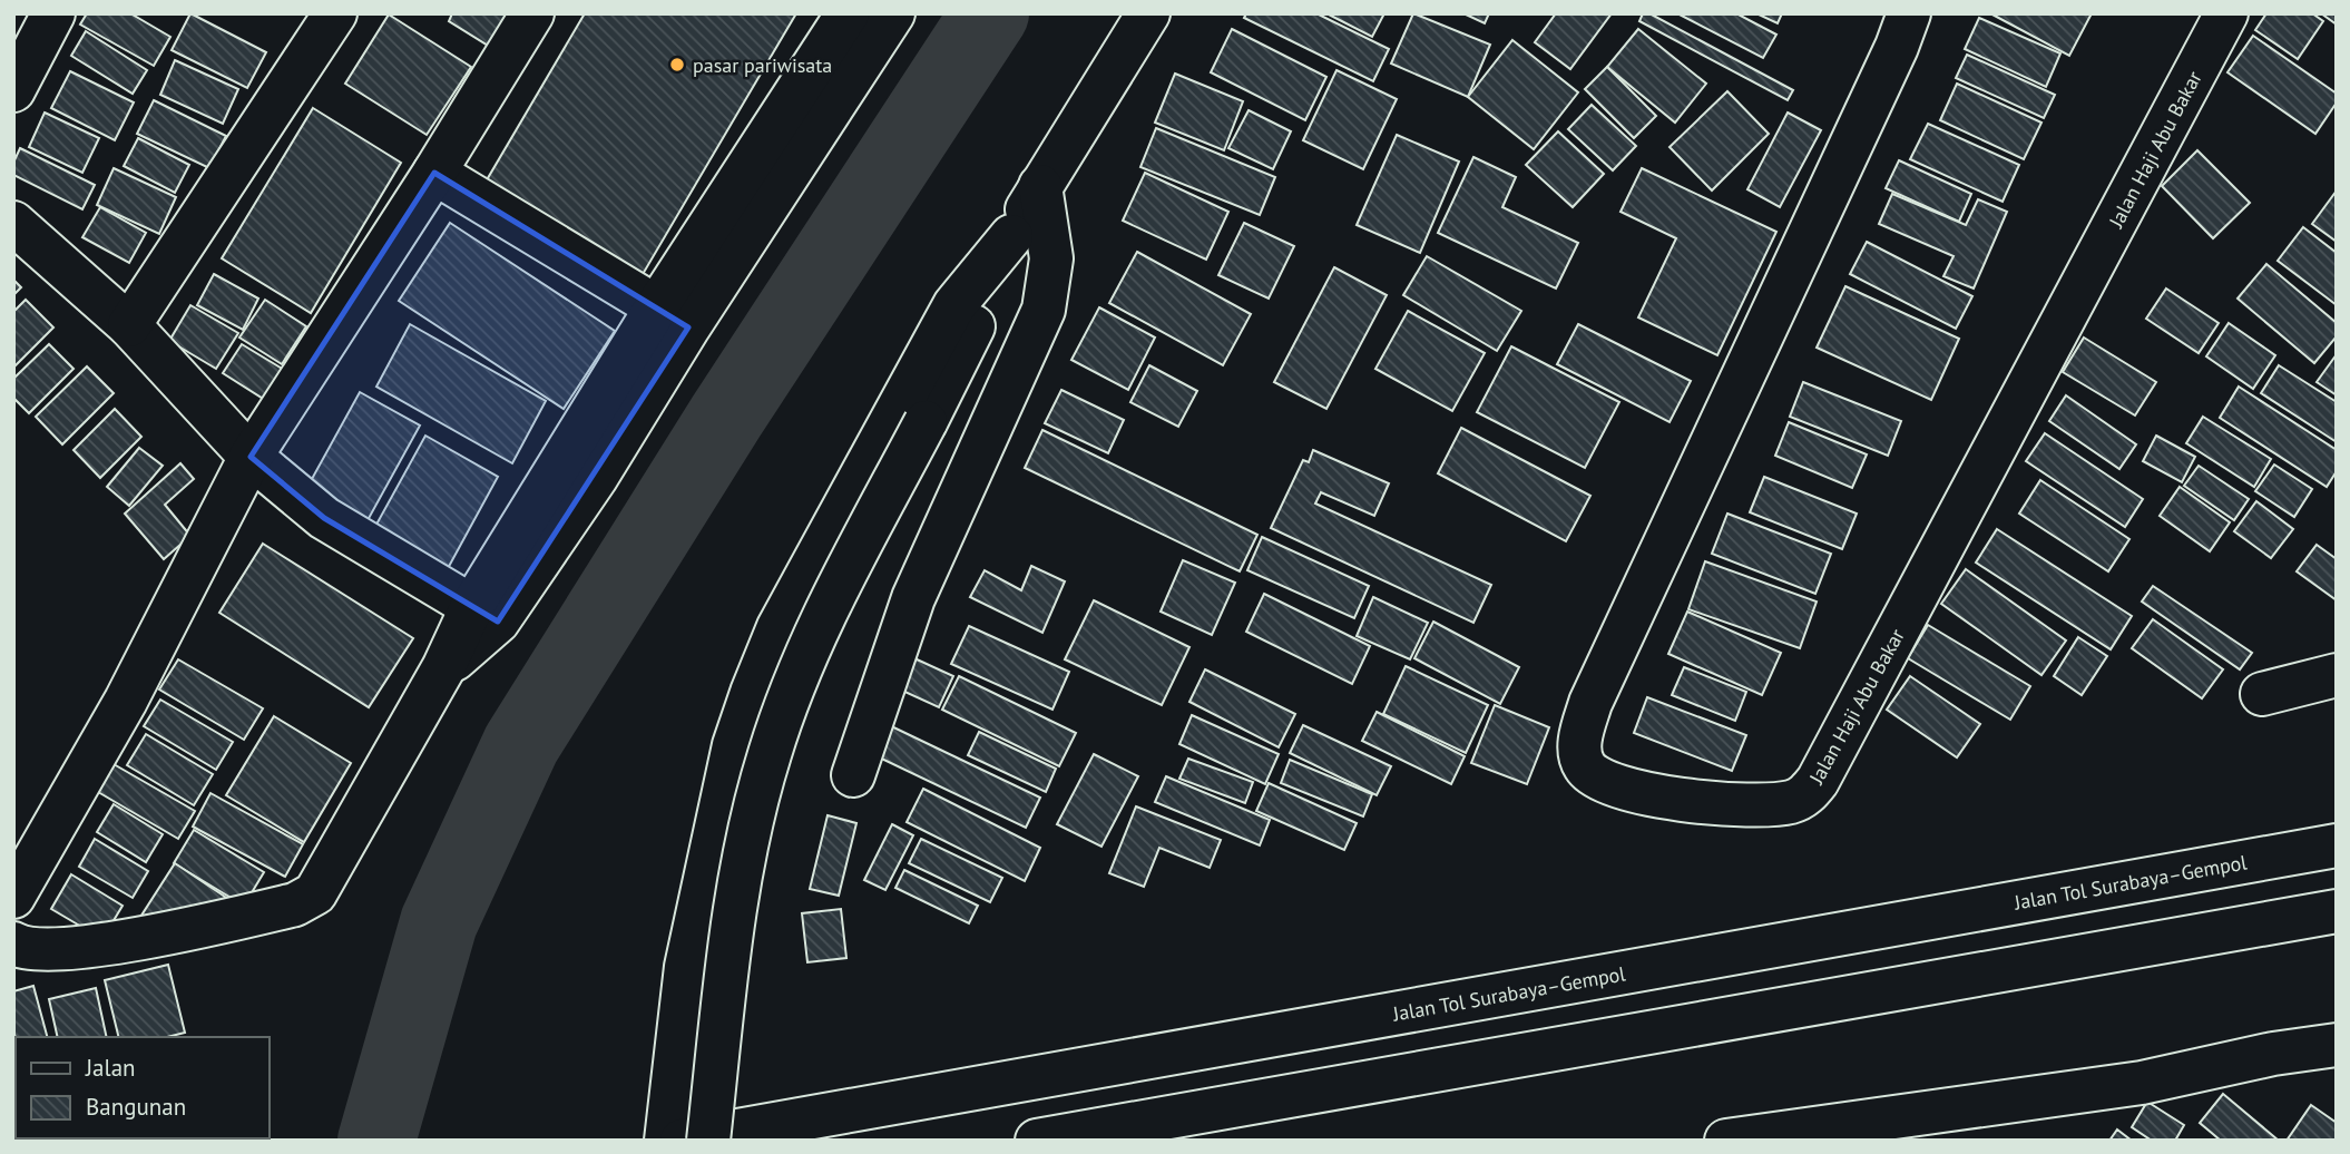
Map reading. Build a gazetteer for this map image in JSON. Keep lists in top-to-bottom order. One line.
{"streets":{"main road":["Jalan Haji Abu Bakar","Jalan Tol Surabaya–Gempol"]},"places":["pasar pariwisata"],"legend":["Jalan","Bangunan"]}
